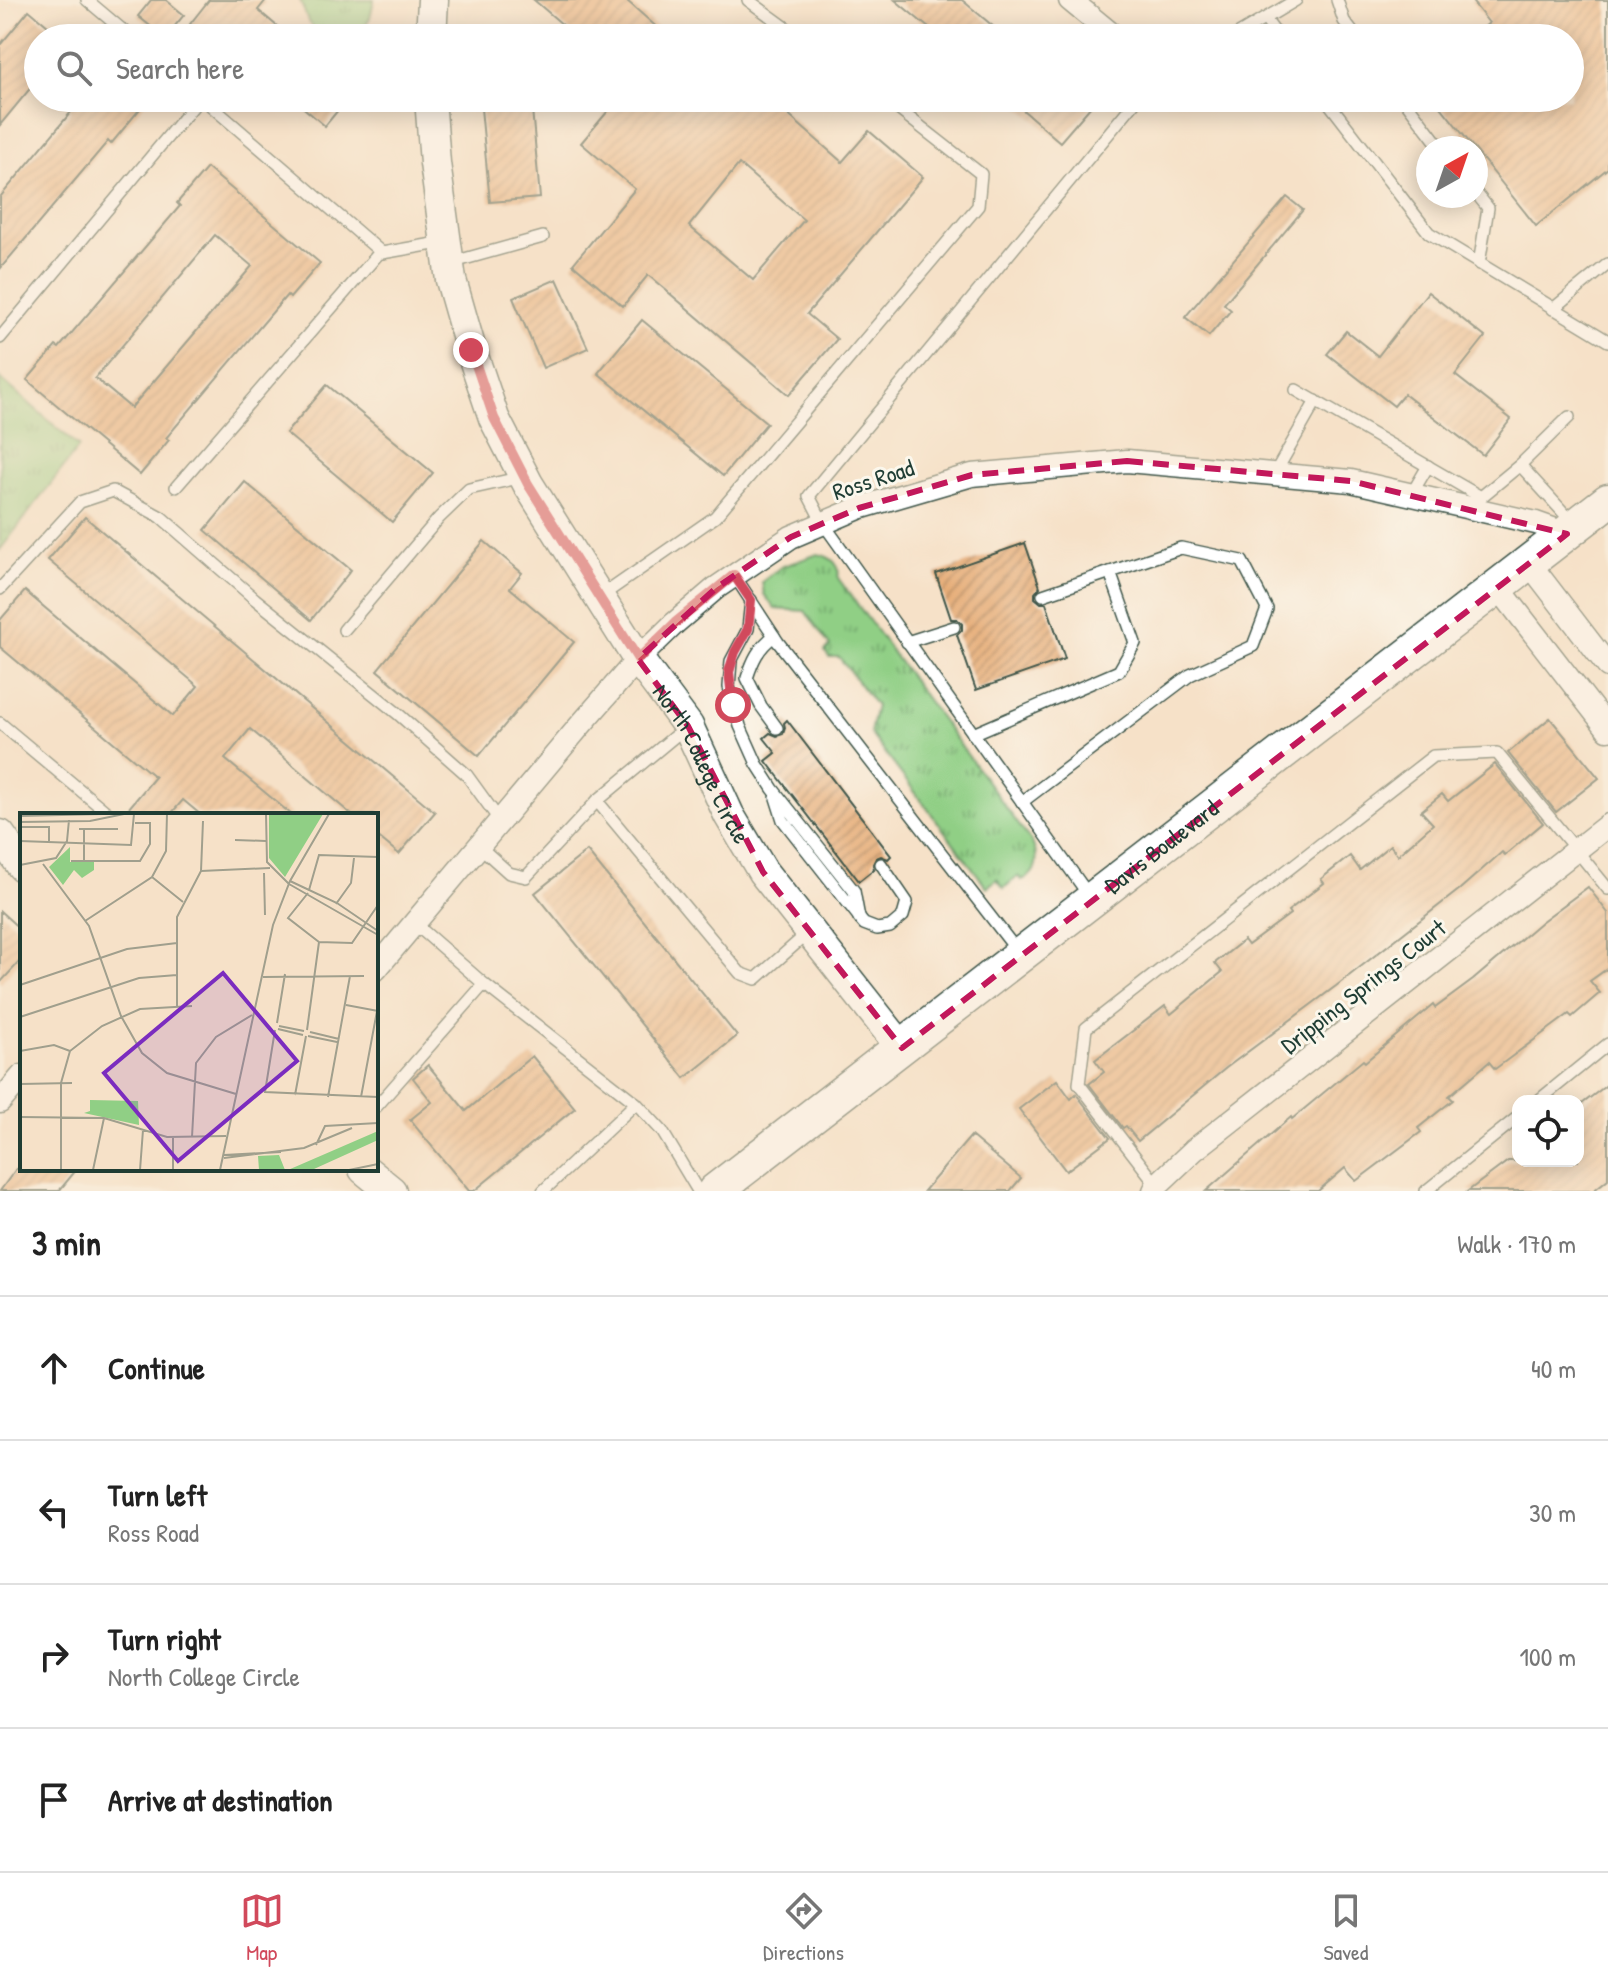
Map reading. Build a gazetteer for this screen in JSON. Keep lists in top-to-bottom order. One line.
{"streets":{"main road":["Davis Boulevard"],"street":["Ross Road","North College Circle","Dripping Springs Court"]},"crossings":[["Ross Road","North College Circle"],["Ross Road","Davis Boulevard"],["North College Circle","Davis Boulevard"]],"north":"top right","page":{"search":"Search here","heading":["3 min","Walk · 170 m"],"list":[["Continue","40 m"],["Turn left","Ross Road","30 m"],["Turn right","North College Circle","100 m"],"Arrive at destination"],"nav":["Map","Directions","Saved"]}}
